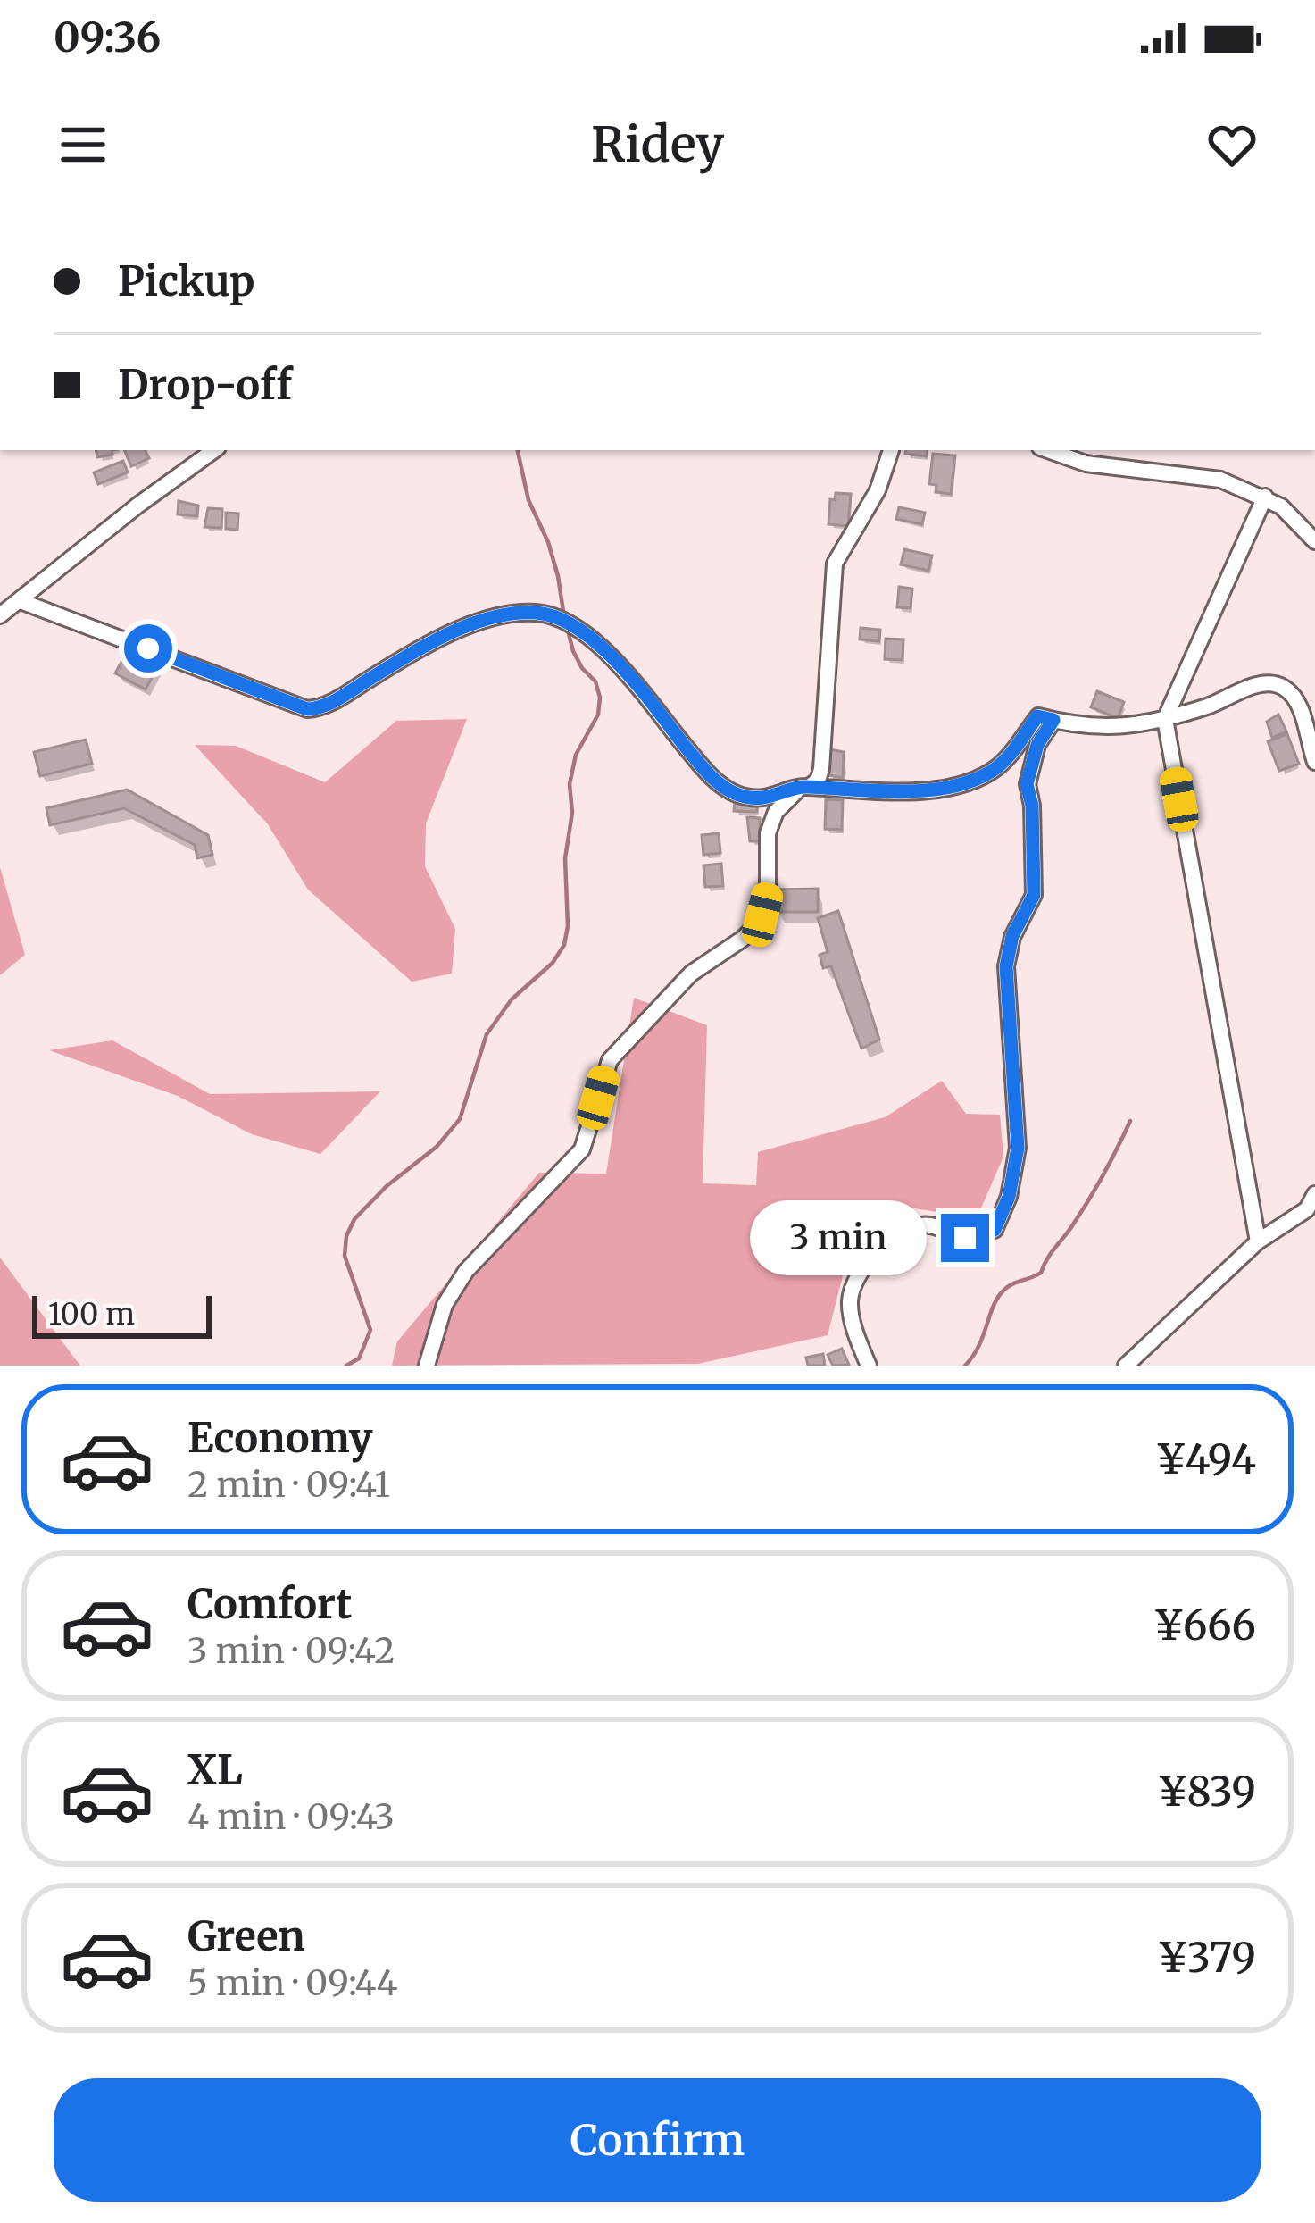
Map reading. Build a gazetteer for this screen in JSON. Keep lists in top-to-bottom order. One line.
{"scale_bar":"100 m","page":{"status":"09:36","header":"Ridey","banner":["Pickup","Drop-off"],"bubble":"3 min","scale":"100 m","list":[{"name":"Economy","note":"2 min · 09:41","value":"¥494"},{"name":"Comfort","note":"3 min · 09:42","value":"¥666"},{"name":"XL","note":"4 min · 09:43","value":"¥839"},{"name":"Green","note":"5 min · 09:44","value":"¥379"}],"buttons":"Confirm"}}
